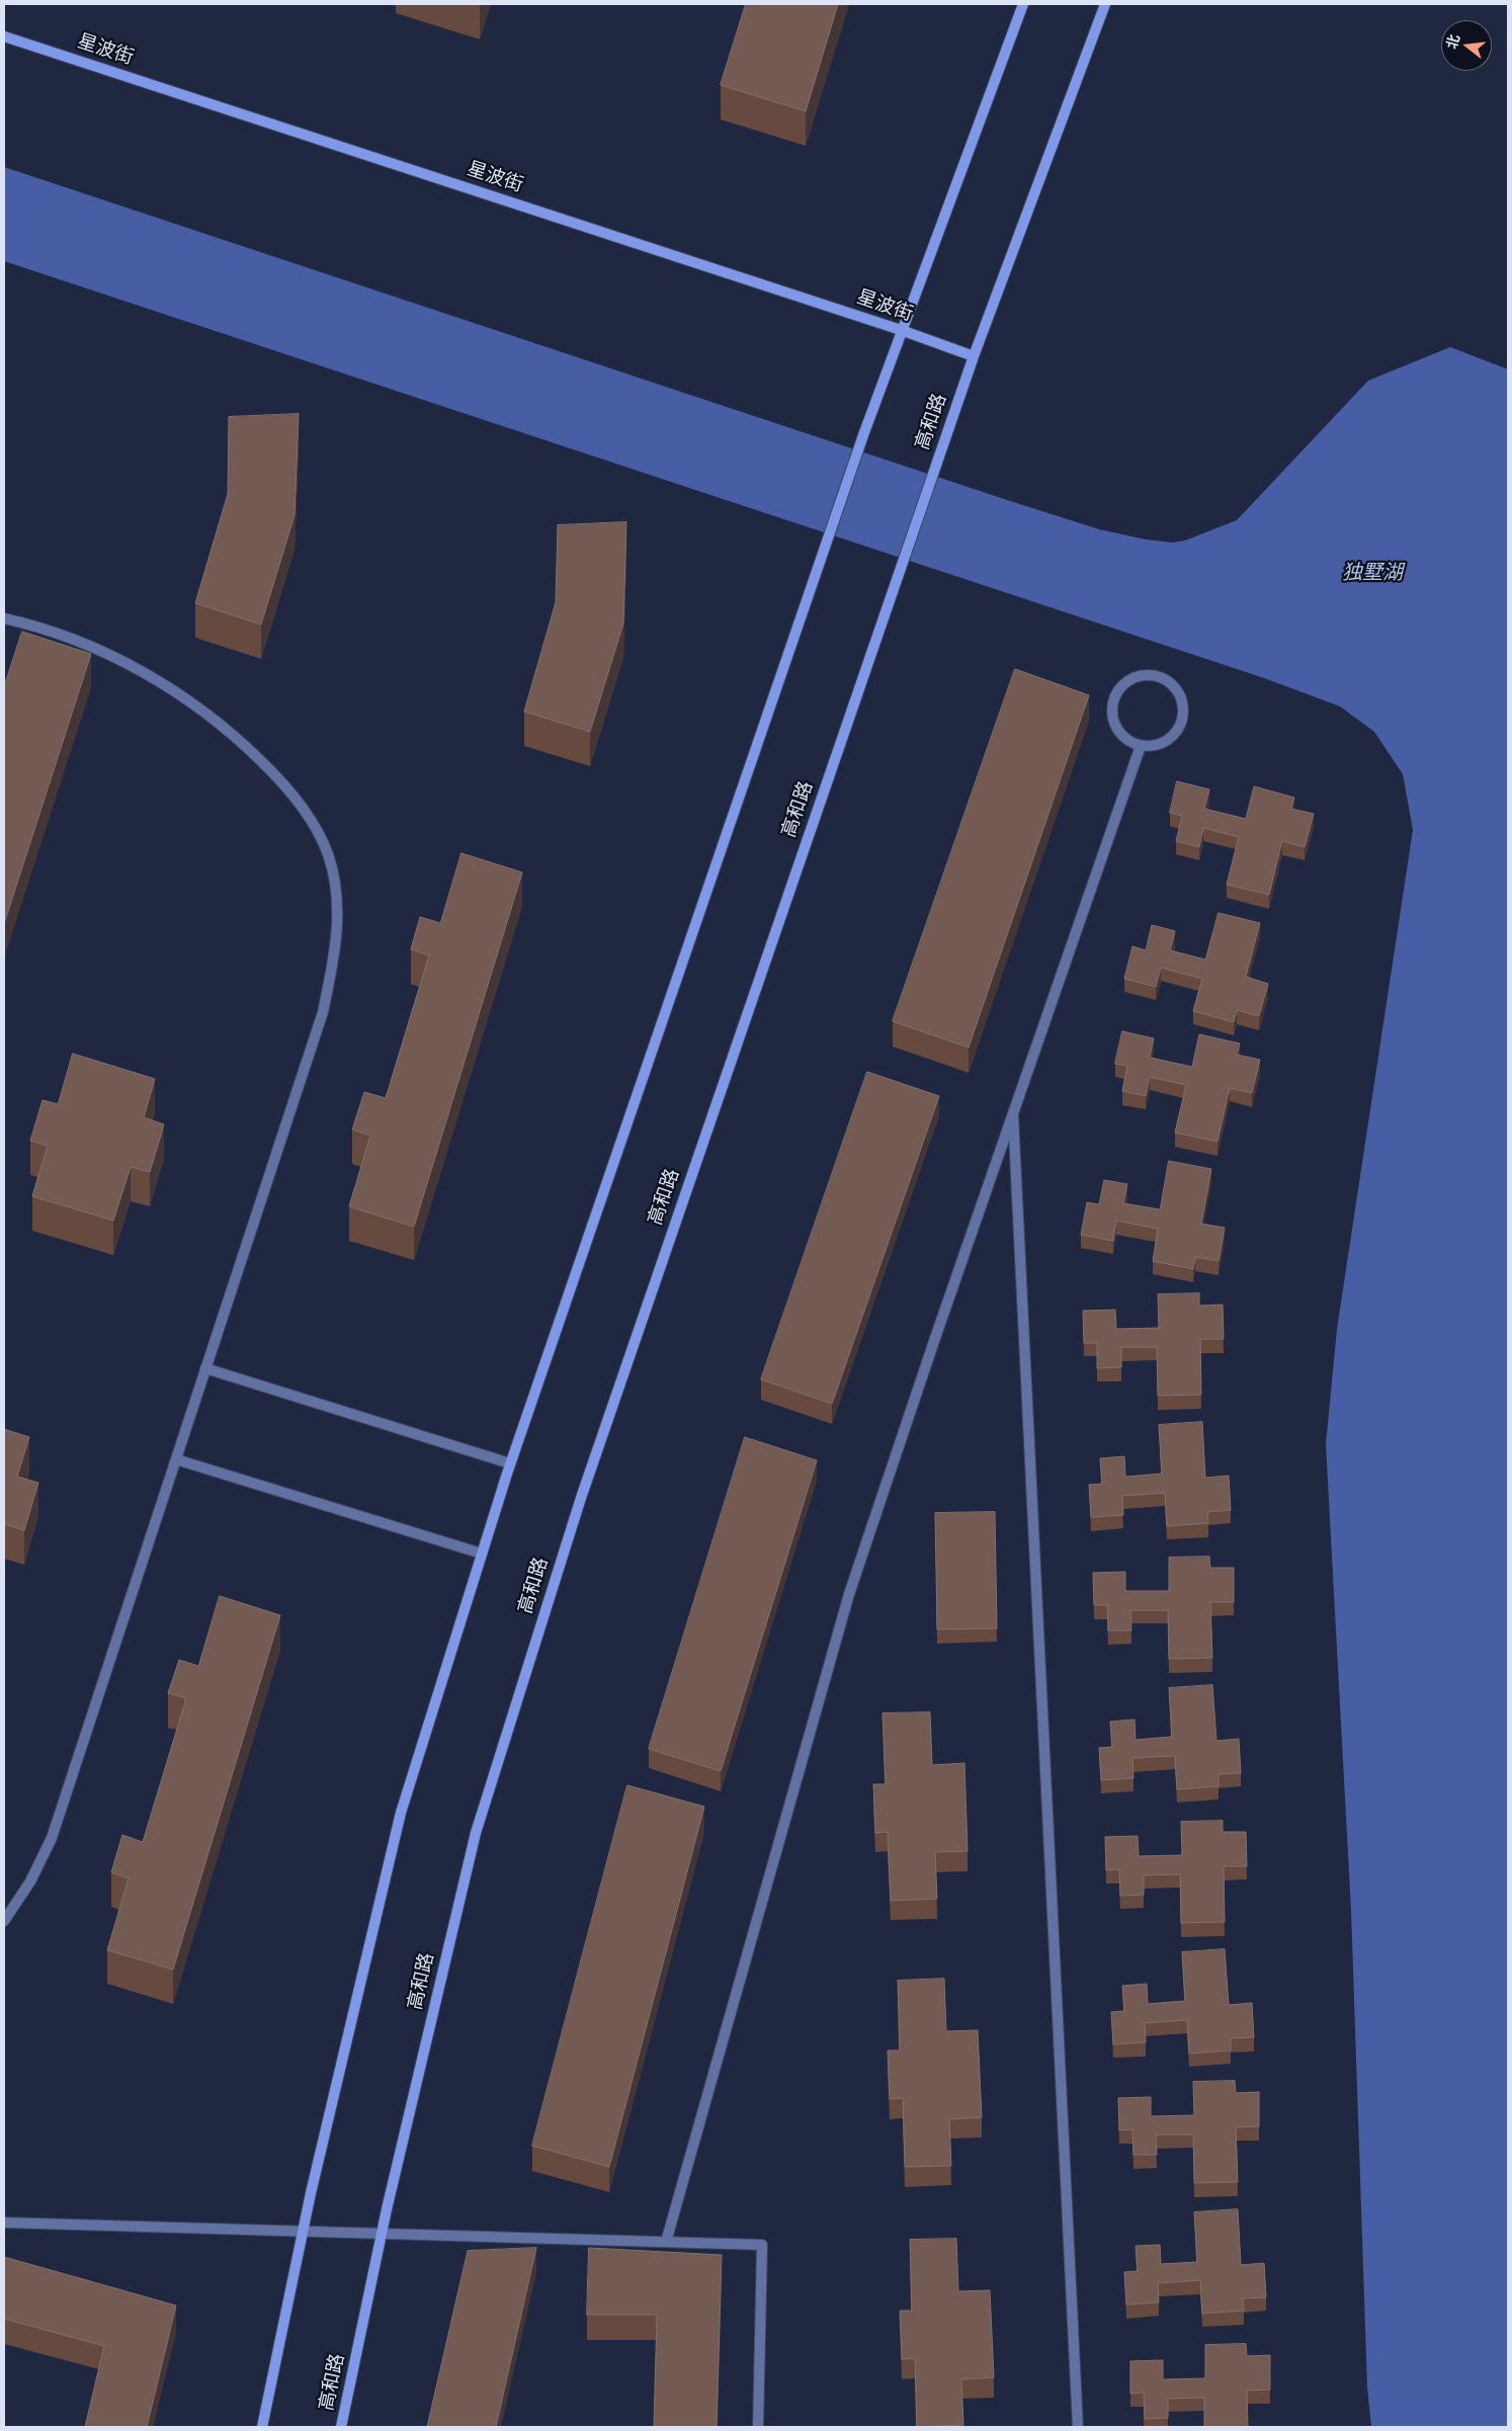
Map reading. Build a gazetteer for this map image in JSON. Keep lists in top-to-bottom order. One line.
{"streets":{"main road":["星波街","高和路"]},"crossings":[["星波街","高和路"]],"water":["独墅湖"],"north":"left"}
